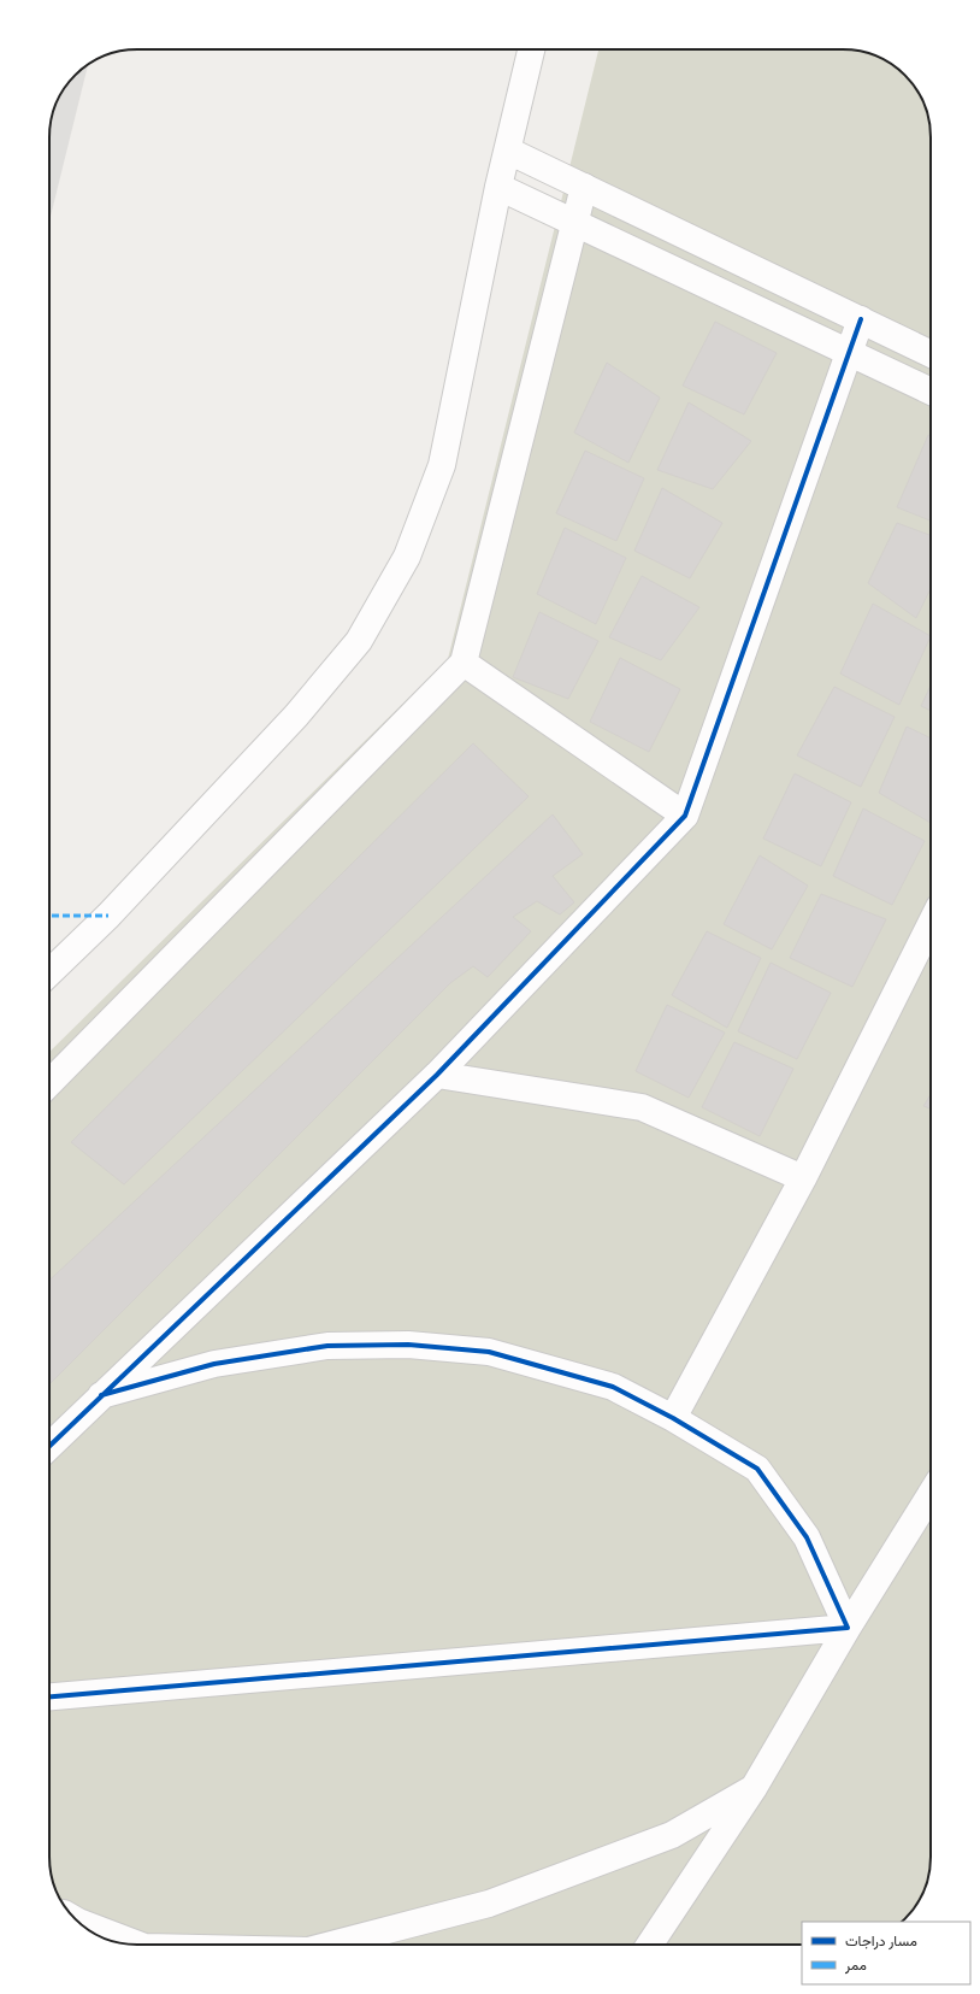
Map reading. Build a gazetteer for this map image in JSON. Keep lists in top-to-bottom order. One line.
{"legend":["مسار دراجات","ممر"]}
